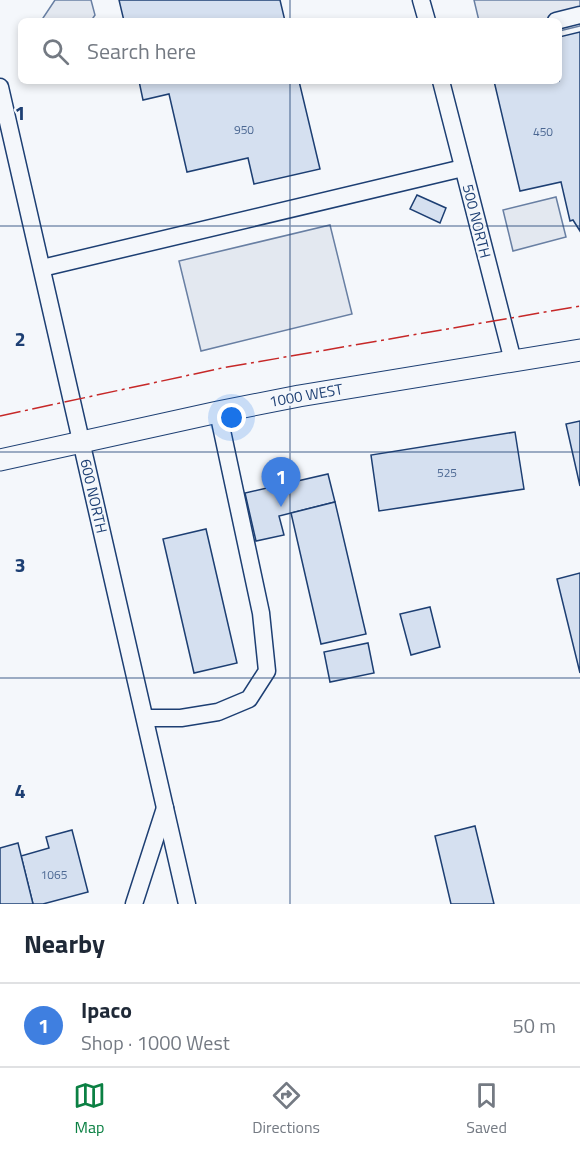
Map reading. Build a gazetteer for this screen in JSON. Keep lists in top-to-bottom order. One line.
{"streets":{"main road":["1000 WEST"],"street":["500 NORTH","600 NORTH"]},"crossings":[["500 NORTH","1000 WEST"],["1000 WEST","600 NORTH"]],"house_numbers":["950","450","525","1065"],"page":{"search":"Search here","pins":"1","heading":"Nearby","list":[{"mark":"1","name":"Ipaco","note":"Shop · 1000 West","value":"50 m"}],"nav":["Map","Directions","Saved"]},"grid":{"rows":["1","2","3","4"]}}
